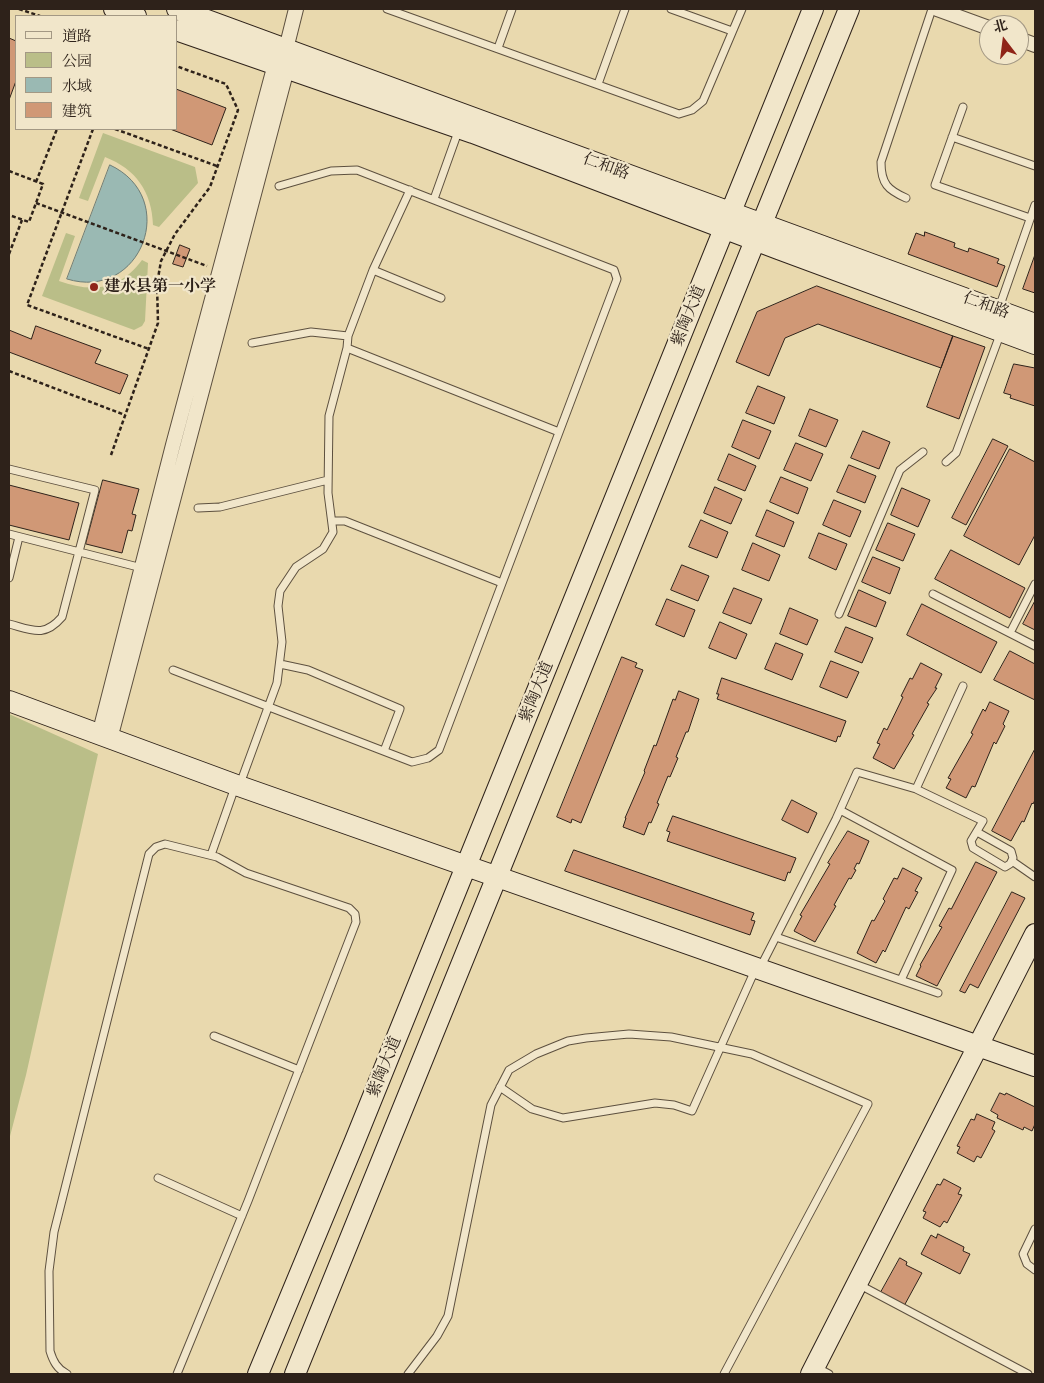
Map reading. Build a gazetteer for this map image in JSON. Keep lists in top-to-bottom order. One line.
{"streets":{"main road":["仁和路","紫陶大道"]},"crossings":[["仁和路","紫陶大道"]],"places":["建水县第一小学"],"legend":["道路","公园","水域","建筑"],"north":"top"}
